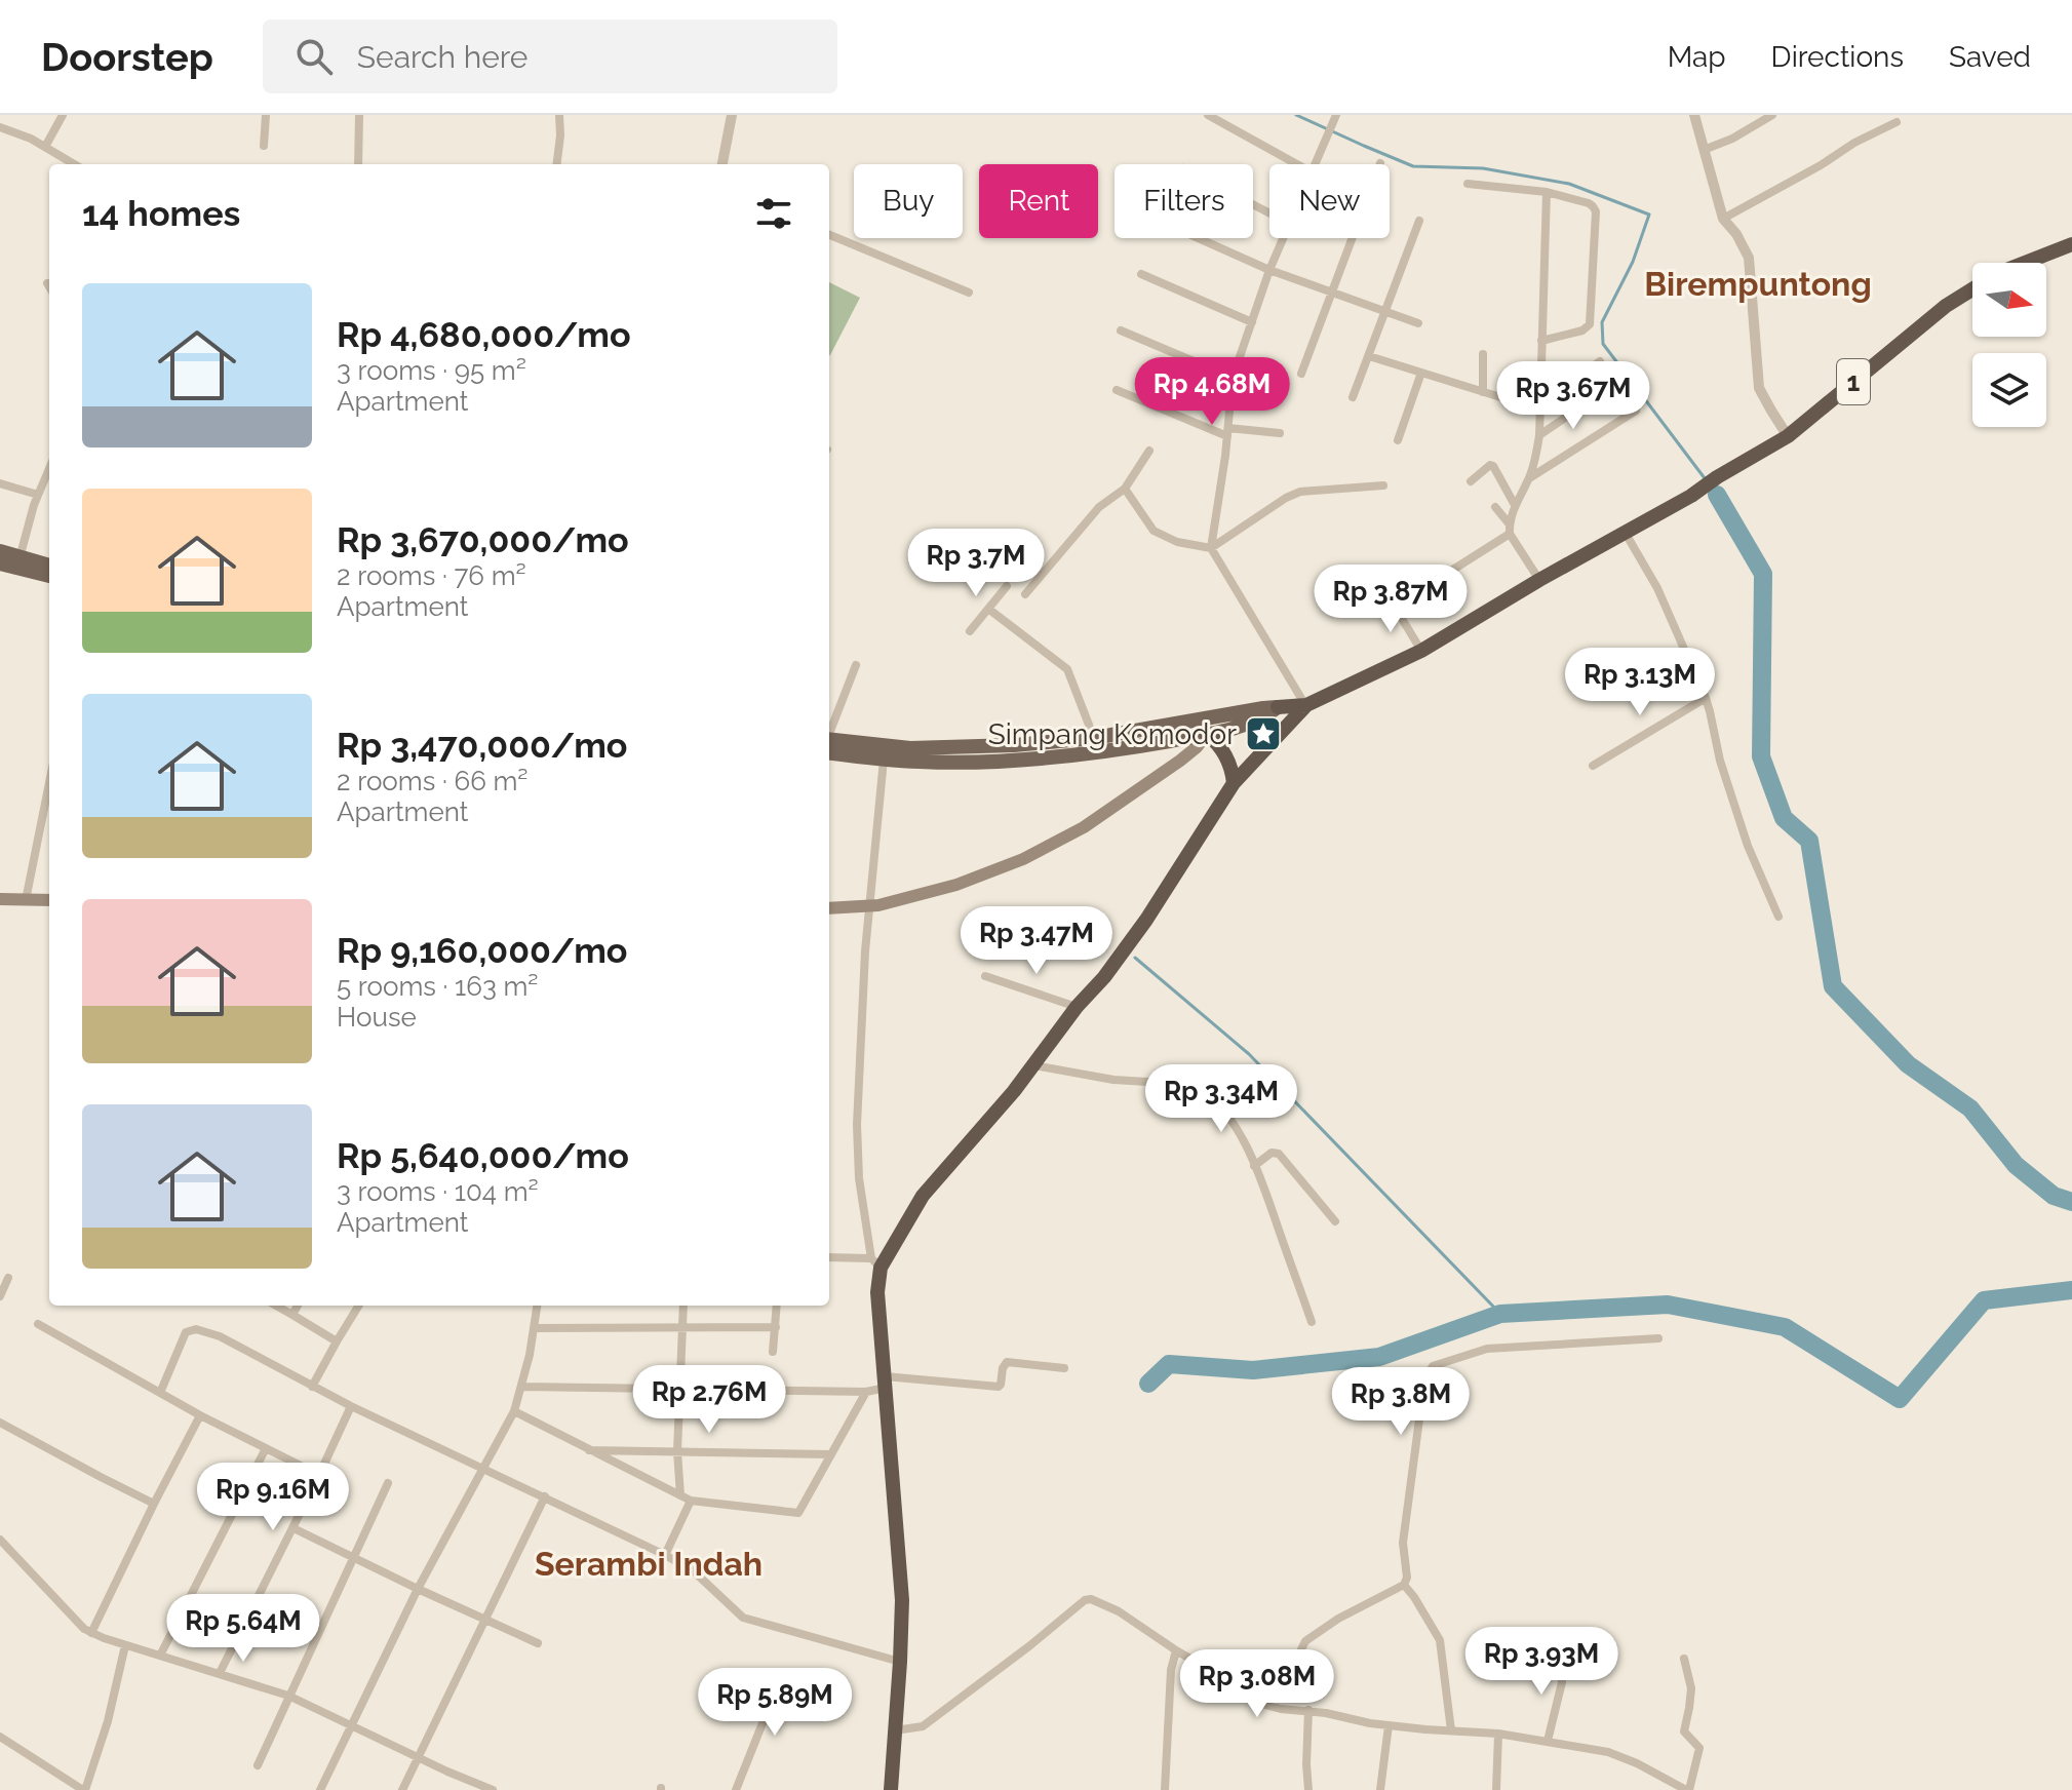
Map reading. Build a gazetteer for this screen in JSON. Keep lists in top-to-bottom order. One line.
{"streets":{"highway":["1"]},"districts":["Birempuntong","Serambi Indah"],"places":{"place":["Simpang Komodor"]},"north":"right","page":{"header":"Doorstep","search":"Search here","nav":["Map","Directions","Saved"],"chip":["Buy","Rent","Filters","New"],"heading":"14 homes","list":[{"name":"Rp 4,680,000/mo","note":"3 rooms · 95 m² · Apartment"},{"name":"Rp 3,670,000/mo","note":"2 rooms · 76 m² · Apartment"},{"name":"Rp 3,470,000/mo","note":"2 rooms · 66 m² · Apartment"},{"name":"Rp 9,160,000/mo","note":"5 rooms · 163 m² · House"},{"name":"Rp 5,640,000/mo","note":"3 rooms · 104 m² · Apartment"}],"price":["Rp 4.68M","Rp 3.67M","Rp 3.7M","Rp 3.87M","Rp 3.13M","Rp 3.47M","Rp 3.34M","Rp 2.76M","Rp 3.8M","Rp 9.16M","Rp 5.64M","Rp 3.93M","Rp 3.08M","Rp 5.89M"]}}
